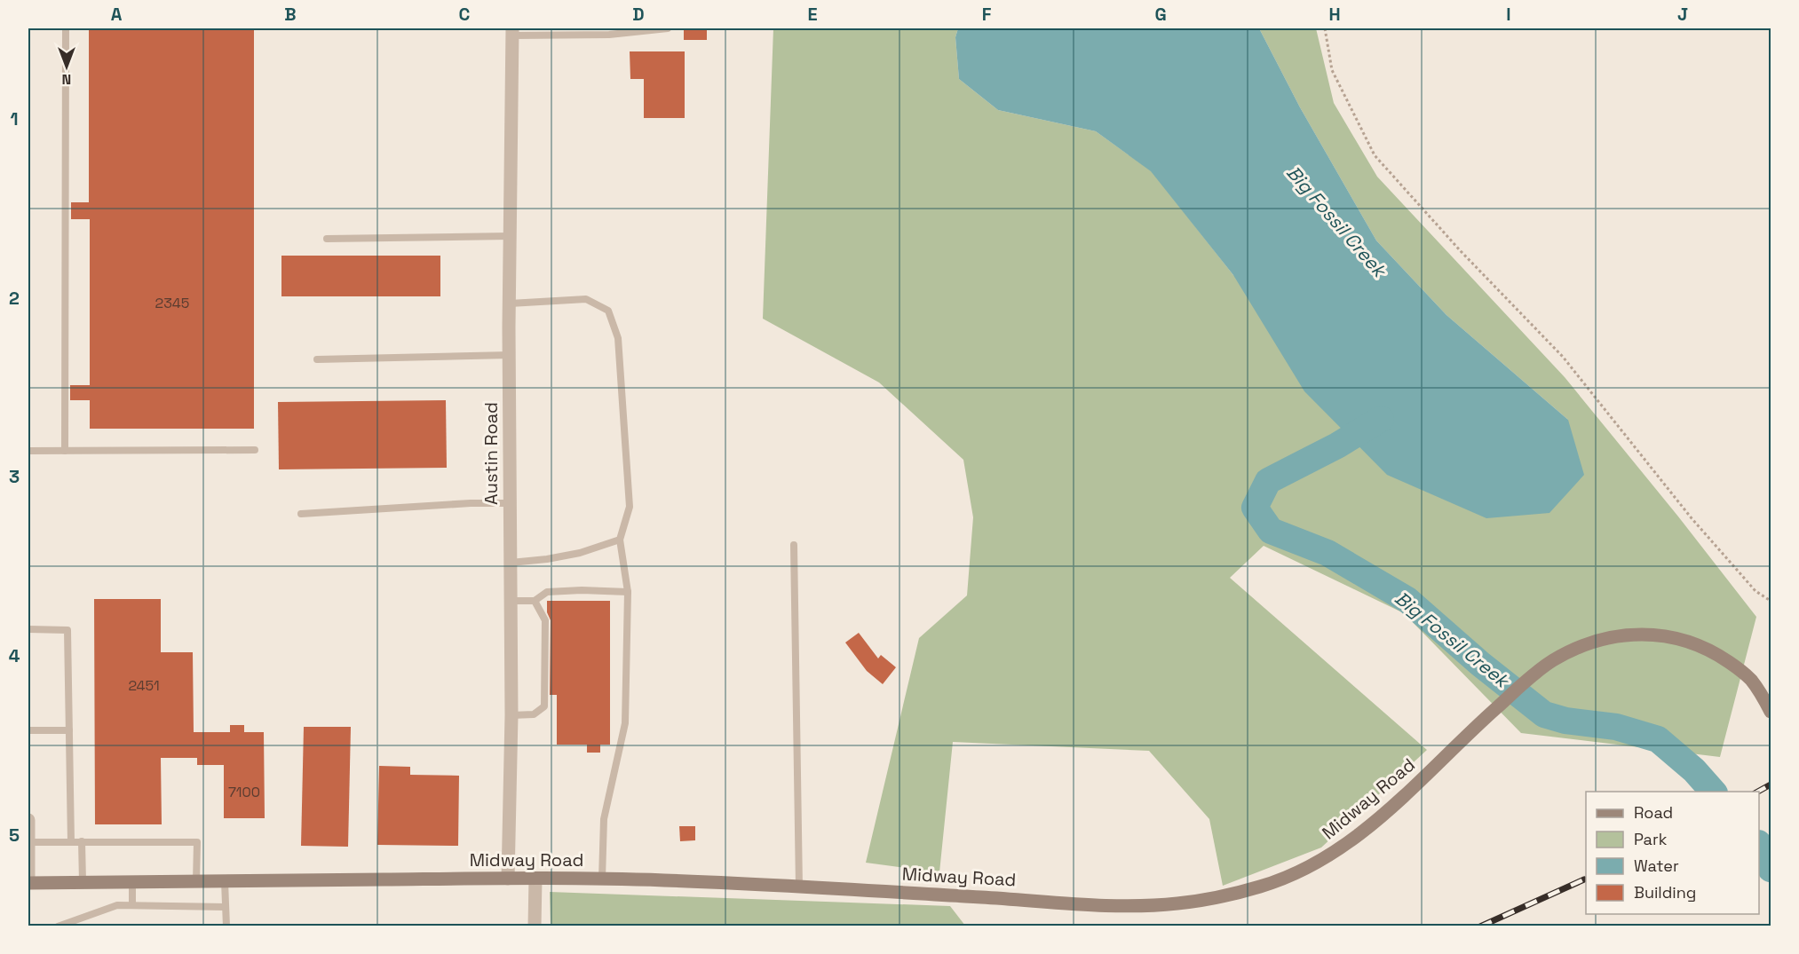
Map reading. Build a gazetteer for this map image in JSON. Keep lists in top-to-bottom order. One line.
{"streets":{"main road":["Midway Road"],"street":["Austin Road"]},"crossings":[["Austin Road","Midway Road"]],"water":["Big Fossil Creek"],"house_numbers":["2345","2451","7100"],"legend":["Road","Park","Water","Building"],"north":"bottom","grid":{"columns":["A","B","C","D","E","F","G","H","I","J"],"rows":["1","2","3","4","5"]}}
